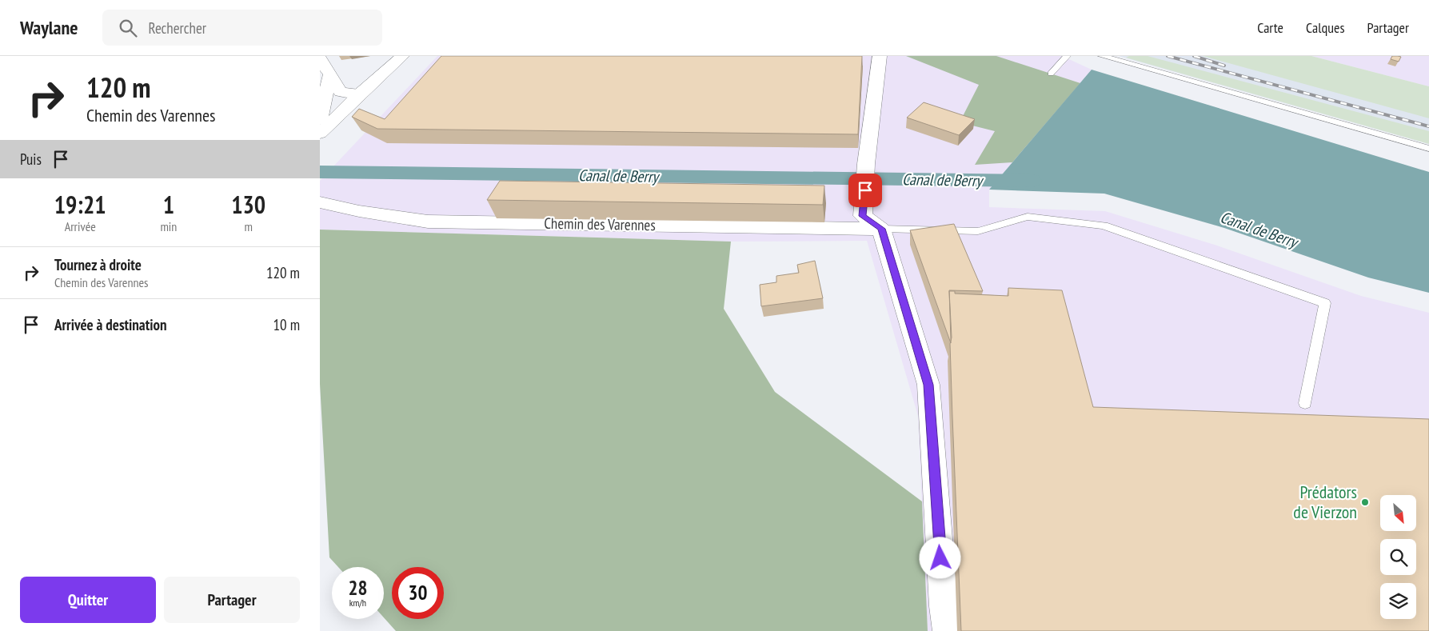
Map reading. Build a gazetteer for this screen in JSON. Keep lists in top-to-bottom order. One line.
{"streets":{"street":["Chemin des Varennes"]},"water":["Canal de Berry"],"places":["Prédators de Vierzon"],"north":"bottom right","page":{"header":"Waylane","search":"Rechercher","nav":["Carte","Calques","Partager"],"turn":["120 m","Chemin des Varennes"],"then":"Puis","eta":["19:21","Arrivée","1","min","130","m"],"list":[{"name":"Tournez à droite","note":"Chemin des Varennes","value":"120 m"},{"name":"Arrivée à destination","value":"10 m"}],"speed":"28 km/h","limit":"30","buttons":["Quitter","Partager"]}}
